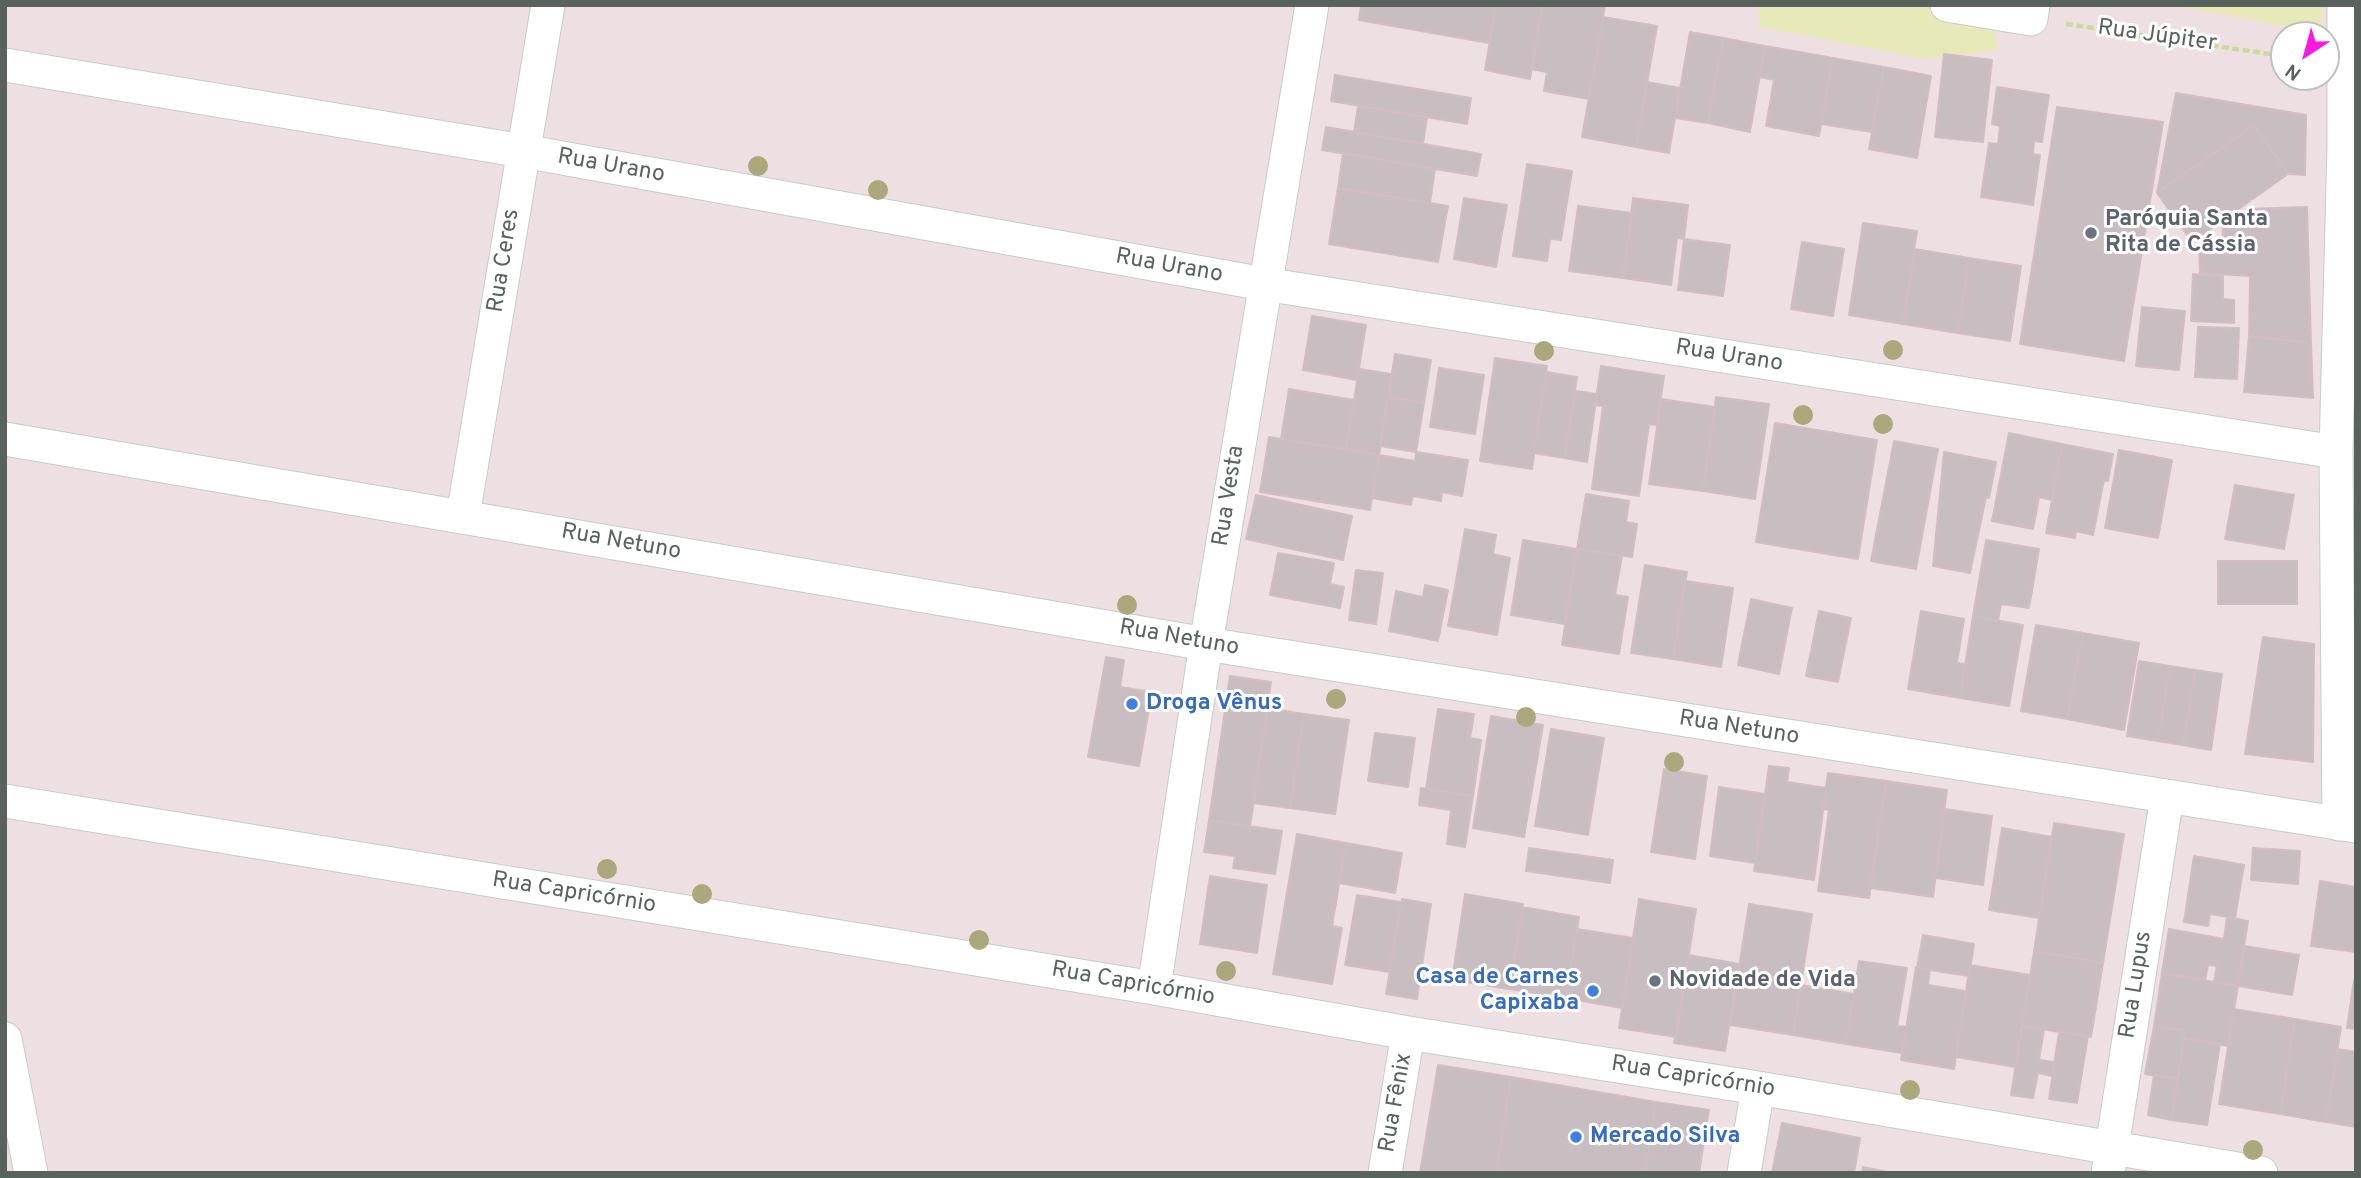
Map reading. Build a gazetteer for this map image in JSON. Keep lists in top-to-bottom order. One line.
{"streets":{"street":["Rua Urano","Rua Ceres","Rua Vesta","Rua Netuno","Rua Capricórnio","Rua Lupus","Rua Fênix"],"path":["Rua Júpiter"]},"crossings":[["Rua Urano","Rua Ceres"],["Rua Urano","Rua Vesta"],["Rua Ceres","Rua Netuno"],["Rua Vesta","Rua Netuno"],["Rua Vesta","Rua Capricórnio"],["Rua Netuno","Rua Lupus"],["Rua Capricórnio","Rua Lupus"],["Rua Capricórnio","Rua Fênix"]],"places":["Paróquia Santa Rita de Cássia","Droga Vênus","Novidade de Vida","Casa de Carnes Capixaba","Mercado Silva"],"north":"bottom left"}
